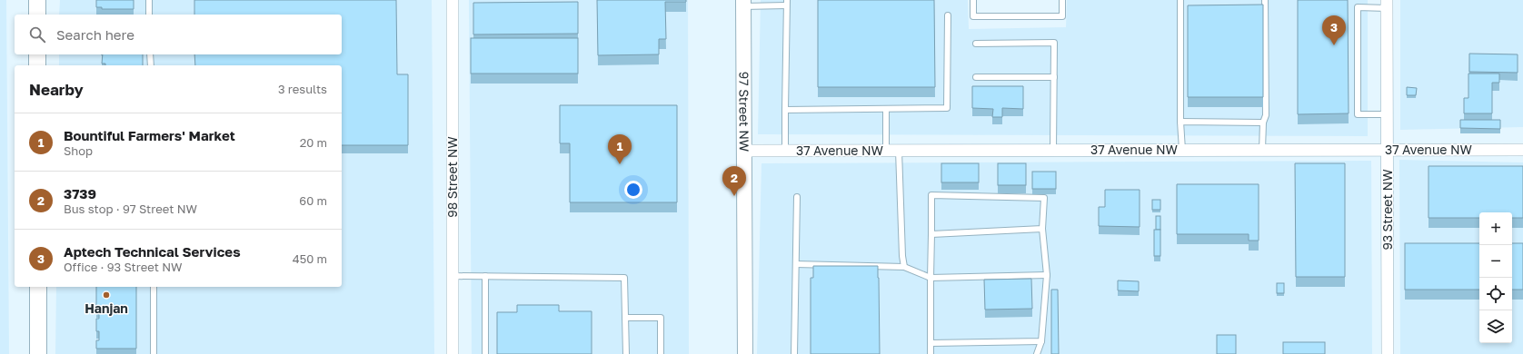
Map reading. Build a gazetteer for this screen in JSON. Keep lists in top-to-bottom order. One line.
{"streets":{"street":["97 Street NW","37 Avenue NW","98 Street NW","93 Street NW"]},"crossings":[["97 Street NW","37 Avenue NW"],["37 Avenue NW","93 Street NW"]],"places":["Hanjan"],"page":{"search":"Search here","pins":["3","1","2"],"heading":["Nearby","3 results"],"list":[{"mark":"1","name":"Bountiful Farmers' Market","note":"Shop","value":"20 m"},{"mark":"2","name":"3739","note":"Bus stop · 97 Street NW","value":"60 m"},{"mark":"3","name":"Aptech Technical Services","note":"Office · 93 Street NW","value":"450 m"}],"map_buttons":["+","−"]}}
